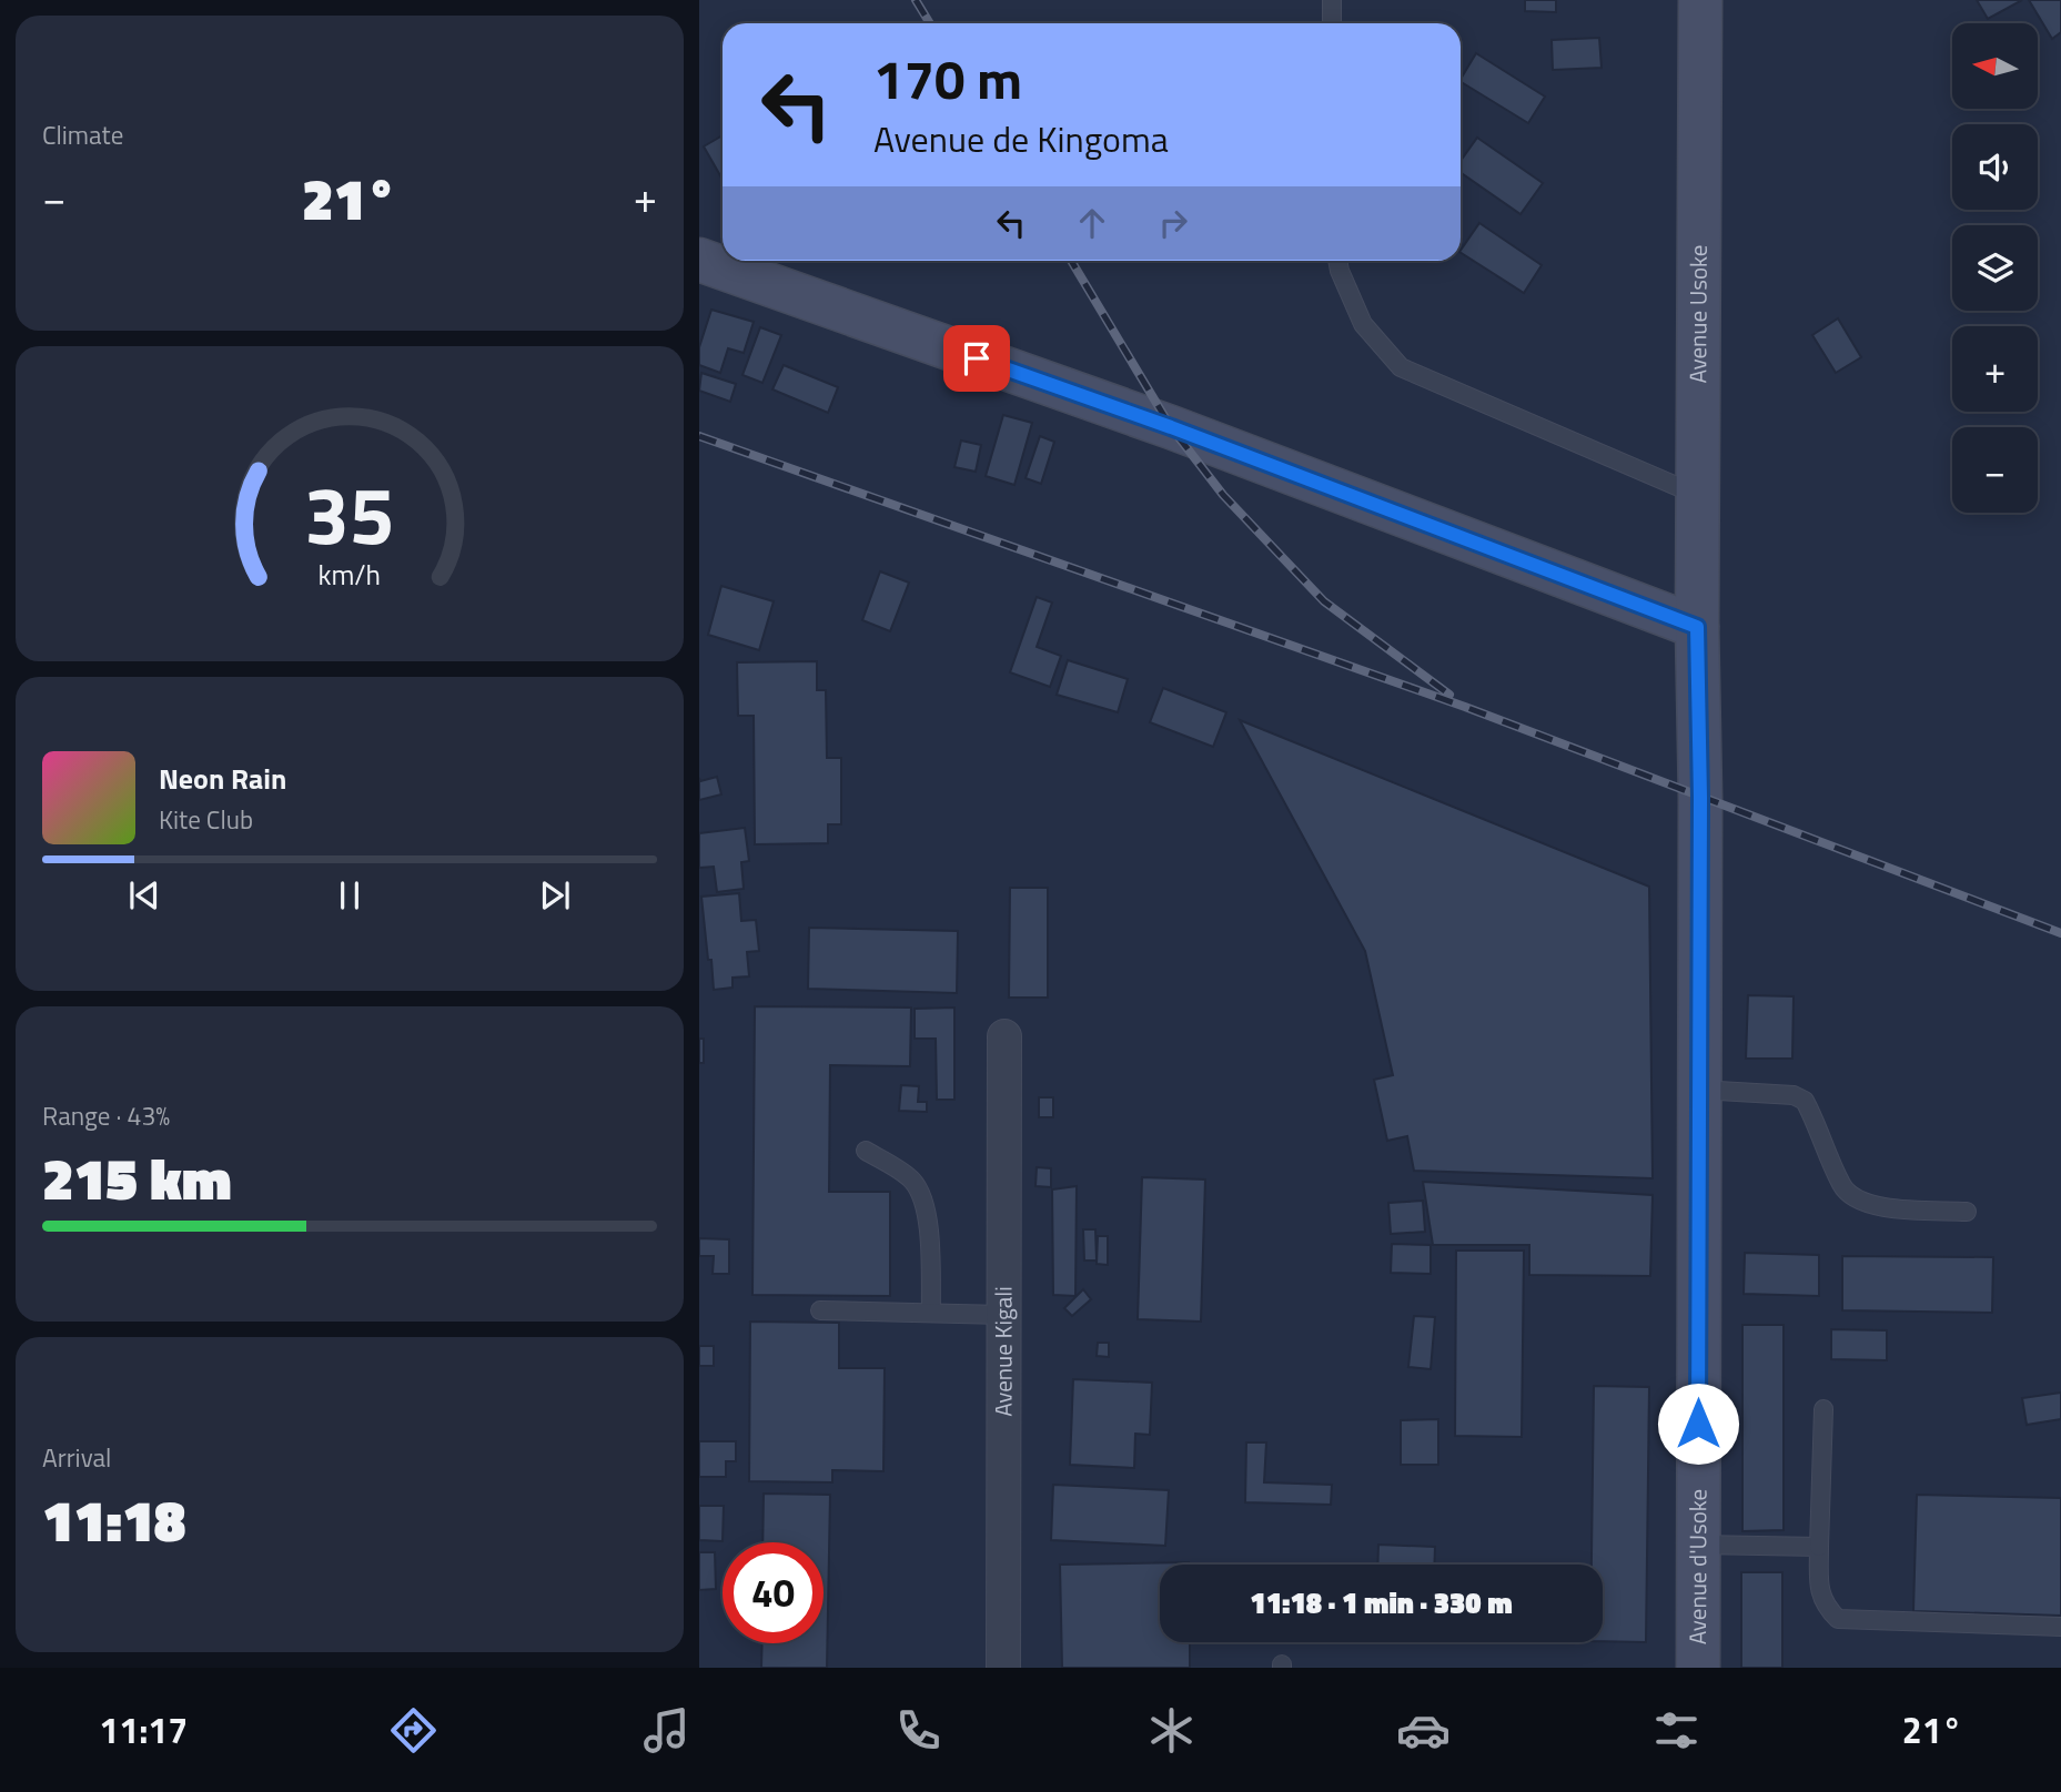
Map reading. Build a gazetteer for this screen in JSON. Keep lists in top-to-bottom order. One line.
{"streets":{"street":["Avenue Usoke","Avenue Kigali","Avenue d'Usoke"]},"crossings":[["Avenue Usoke","Avenue d'Usoke"]],"north":"left","page":{"tile":["Climate",["Range · 43%","215 km"],["Arrival","11:18"]],"map_buttons":["+","−"],"turn":["170 m","Avenue de Kingoma"],"heat":["−","21°","+"],"song":["Neon Rain","Kite Club"],"limit":"40","trip":"11:18 · 1 min · 330 m","tabs":["11:17","21°"],"gauge":["35","km/h"]}}
